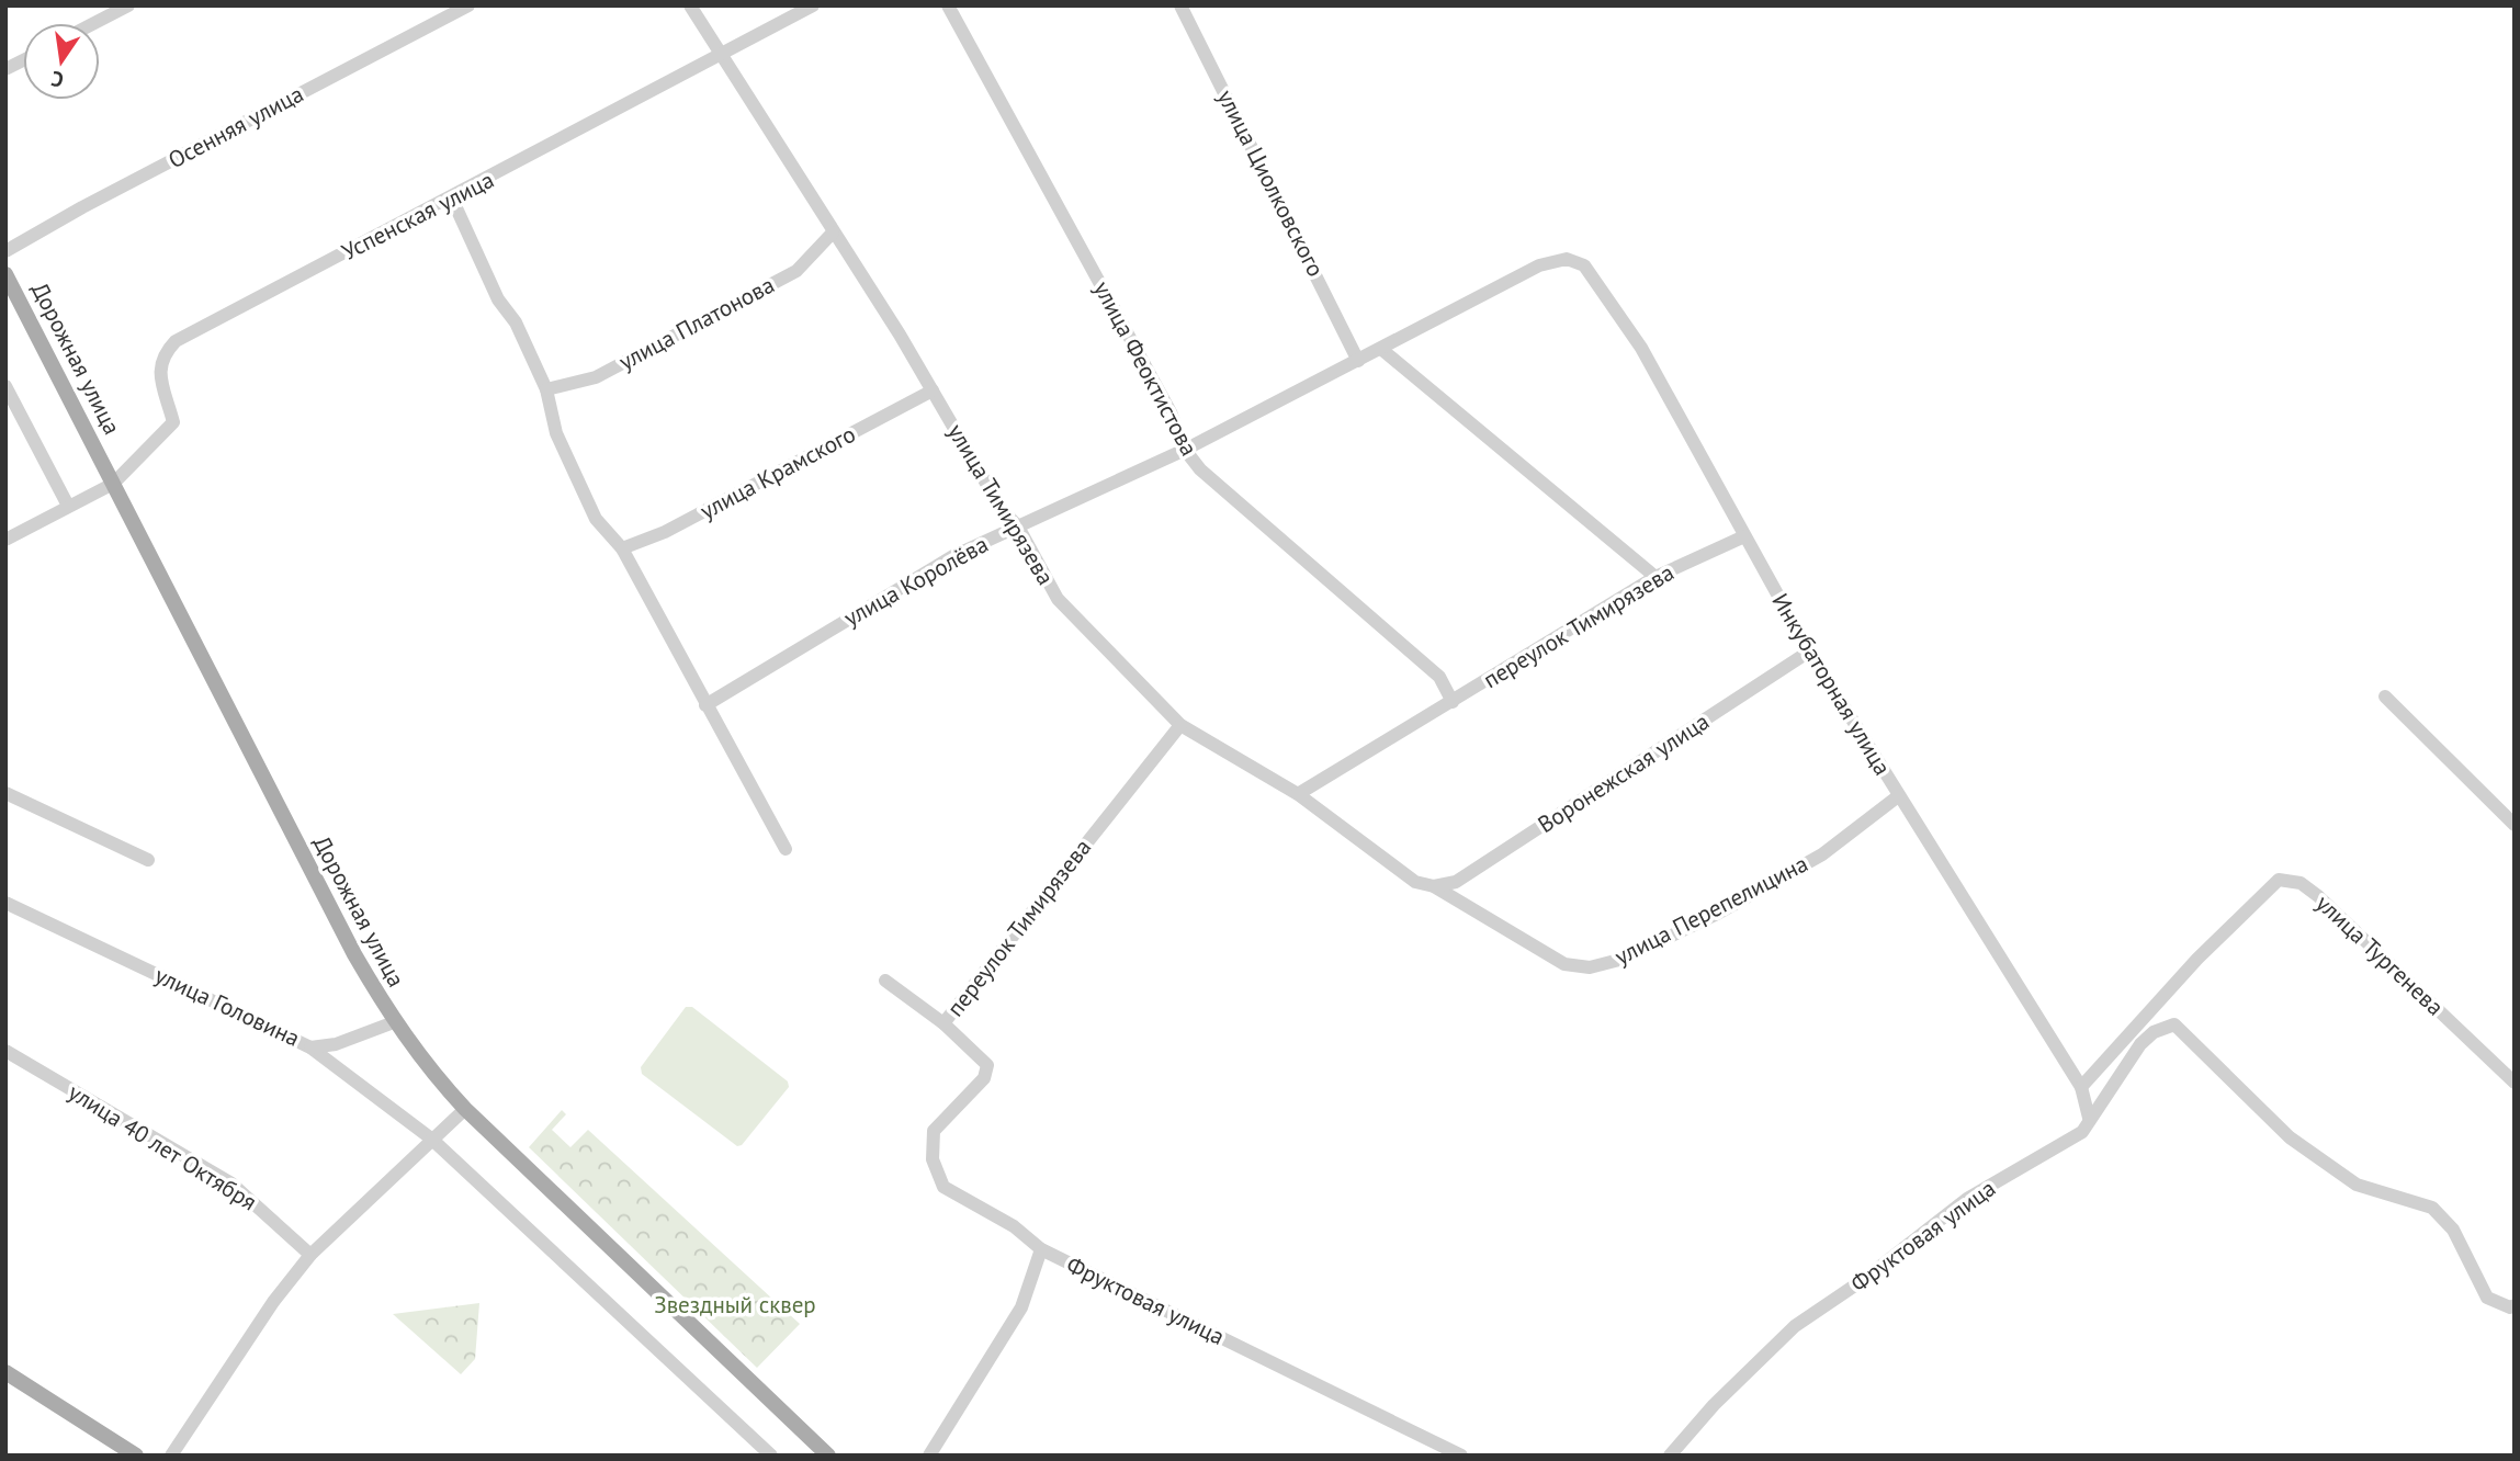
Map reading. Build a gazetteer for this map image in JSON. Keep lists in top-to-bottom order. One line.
{"streets":{"main road":["Дорожная улица"],"street":["Осенняя улица","улица Циолковского","Успенская улица","улица Платонова","улица Феоктистова","улица Крамского","улица Тимирязева","улица Королёва","переулок Тимирязева","Инкубаторная улица","Воронежская улица","улица Перепелицина","улица Тургенева","улица Головина","улица 40 лет Октября","Фруктовая улица"]},"crossings":[["улица Циолковского","улица Королёва"],["Успенская улица","Дорожная улица"],["Успенская улица","улица Тимирязева"],["улица Платонова","улица Тимирязева"],["улица Феоктистова","улица Королёва"],["улица Феоктистова","переулок Тимирязева"],["улица Крамского","улица Тимирязева"],["улица Тимирязева","улица Королёва"],["улица Тимирязева","переулок Тимирязева"],["улица Тимирязева","Воронежская улица"],["улица Тимирязева","улица Перепелицина"],["улица Королёва","Инкубаторная улица"],["переулок Тимирязева","Инкубаторная улица"],["переулок Тимирязева","Фруктовая улица"],["Инкубаторная улица","Воронежская улица"],["Инкубаторная улица","улица Перепелицина"],["Инкубаторная улица","улица Тургенева"],["Инкубаторная улица","Фруктовая улица"],["Воронежская улица","улица Перепелицина"]],"parks":["Звездный сквер"],"north":"bottom"}
